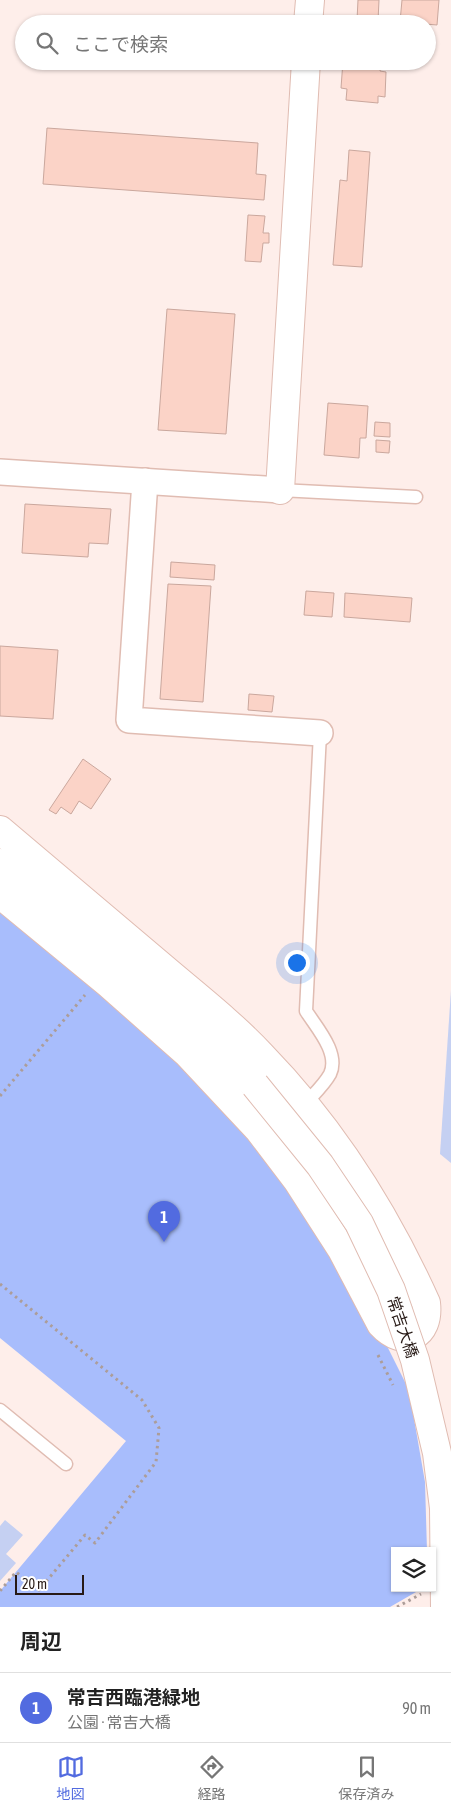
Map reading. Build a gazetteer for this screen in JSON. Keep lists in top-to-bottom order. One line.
{"streets":{"street":["常吉大橋"]},"scale_bar":"20 m","page":{"search":"ここで検索","pins":"1","scale":"20 m","heading":"周辺","list":[{"mark":"1","name":"常吉西臨港緑地","note":"公園 · 常吉大橋","value":"90 m"}],"nav":["地図","経路","保存済み"]}}
